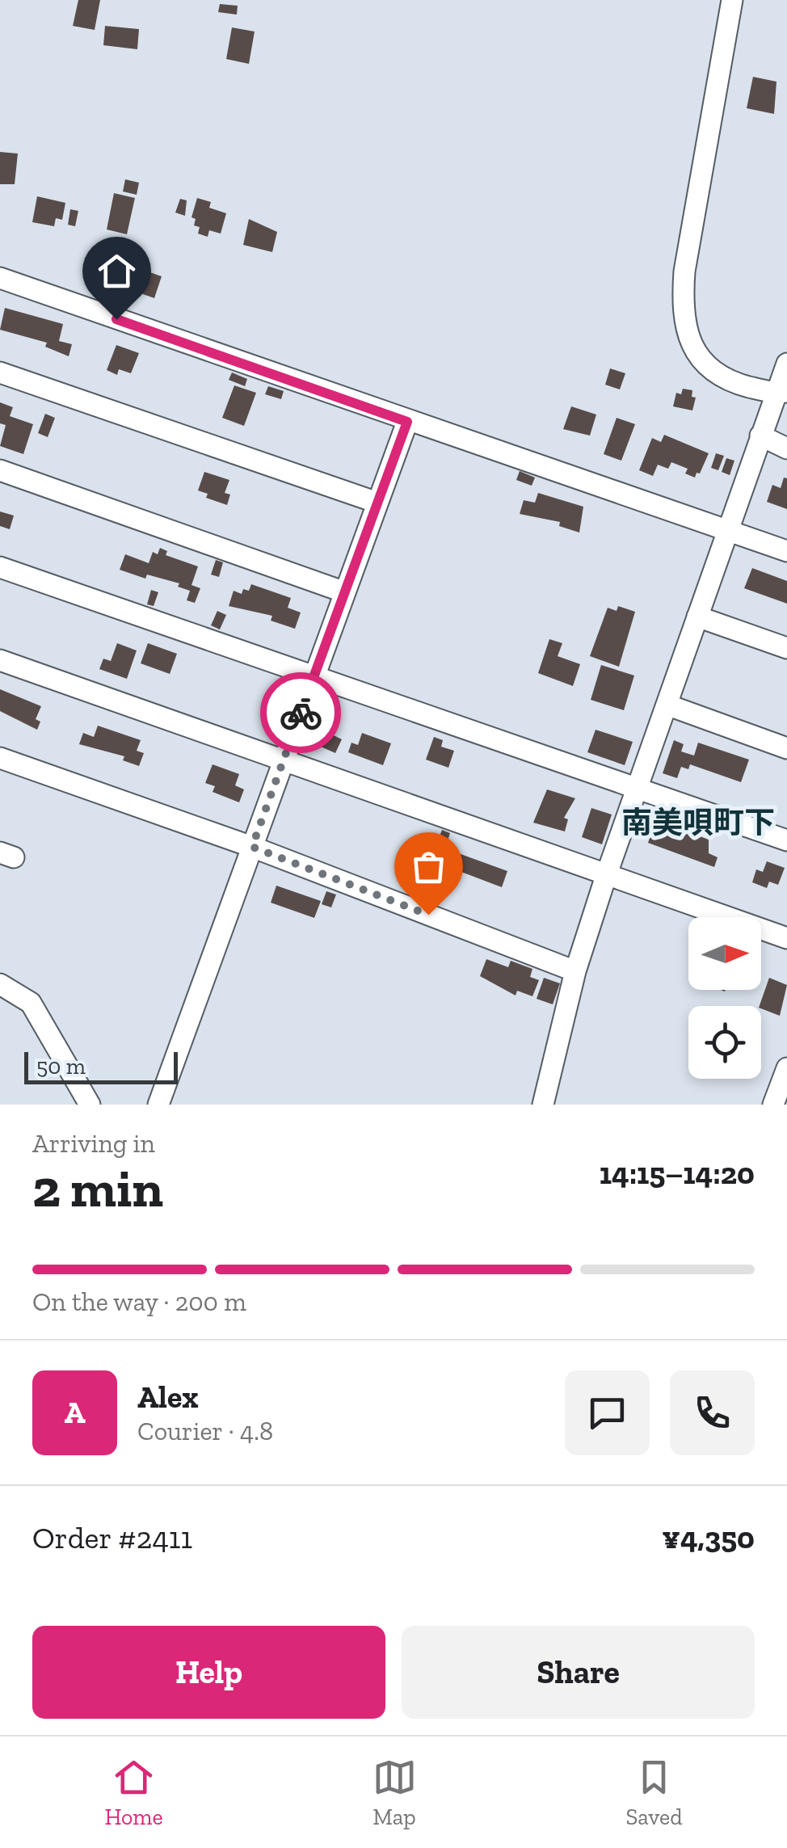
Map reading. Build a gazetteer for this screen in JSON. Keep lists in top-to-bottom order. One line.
{"districts":["南美唄町下"],"scale_bar":"50 m","north":"right","page":{"scale":"50 m","heading":["2 min","Arriving in","14:15–14:20"],"panel":["Alex","Courier · 4.8","Order #2411","¥4,350"],"bar":"On the way · 200 m","round":"A","buttons":["Help","Share"],"tabs":["Home","Map","Saved"]}}
